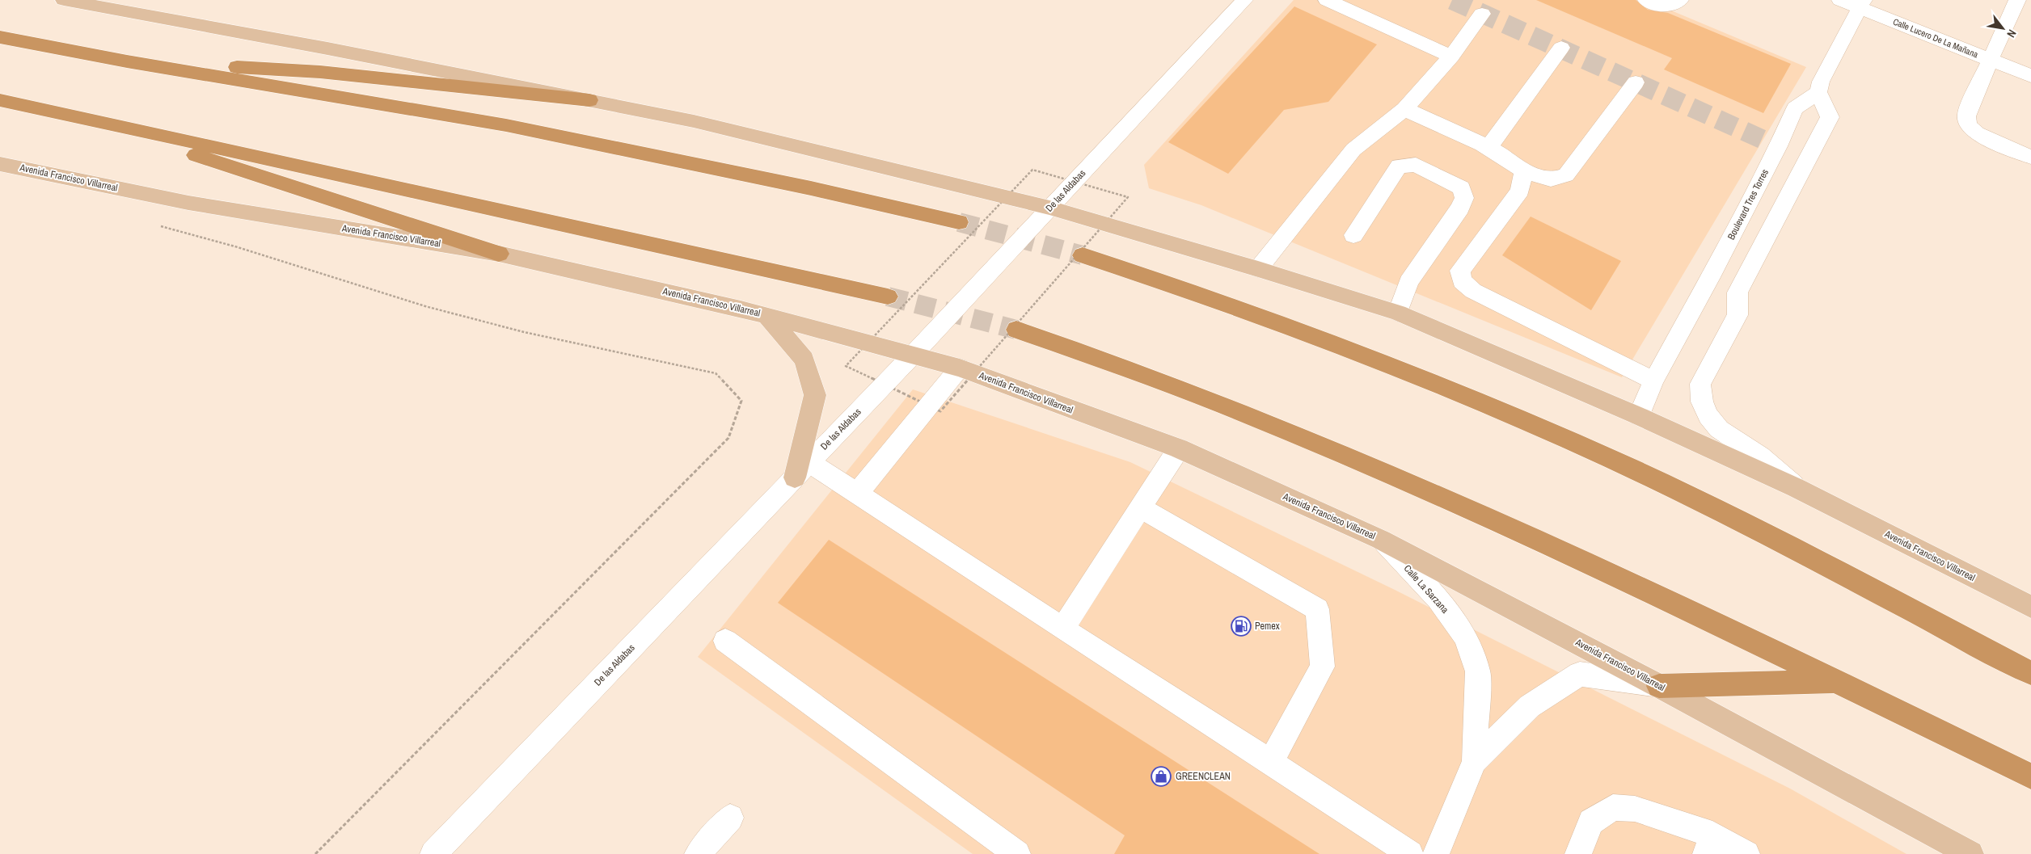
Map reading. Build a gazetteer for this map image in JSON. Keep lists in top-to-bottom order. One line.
{"streets":{"main road":["Avenida Francisco Villarreal"],"street":["Calle Lucero De La Mañana","De las Aldabas","Boulevard Tres Torres","Calle La Sarzana"]},"crossings":[["Avenida Francisco Villarreal","De las Aldabas"],["Avenida Francisco Villarreal","Boulevard Tres Torres"],["Avenida Francisco Villarreal","Calle La Sarzana"]],"places":{"fuel station":["Pemex"],"shop":["GREENCLEAN"]},"north":"bottom right"}
